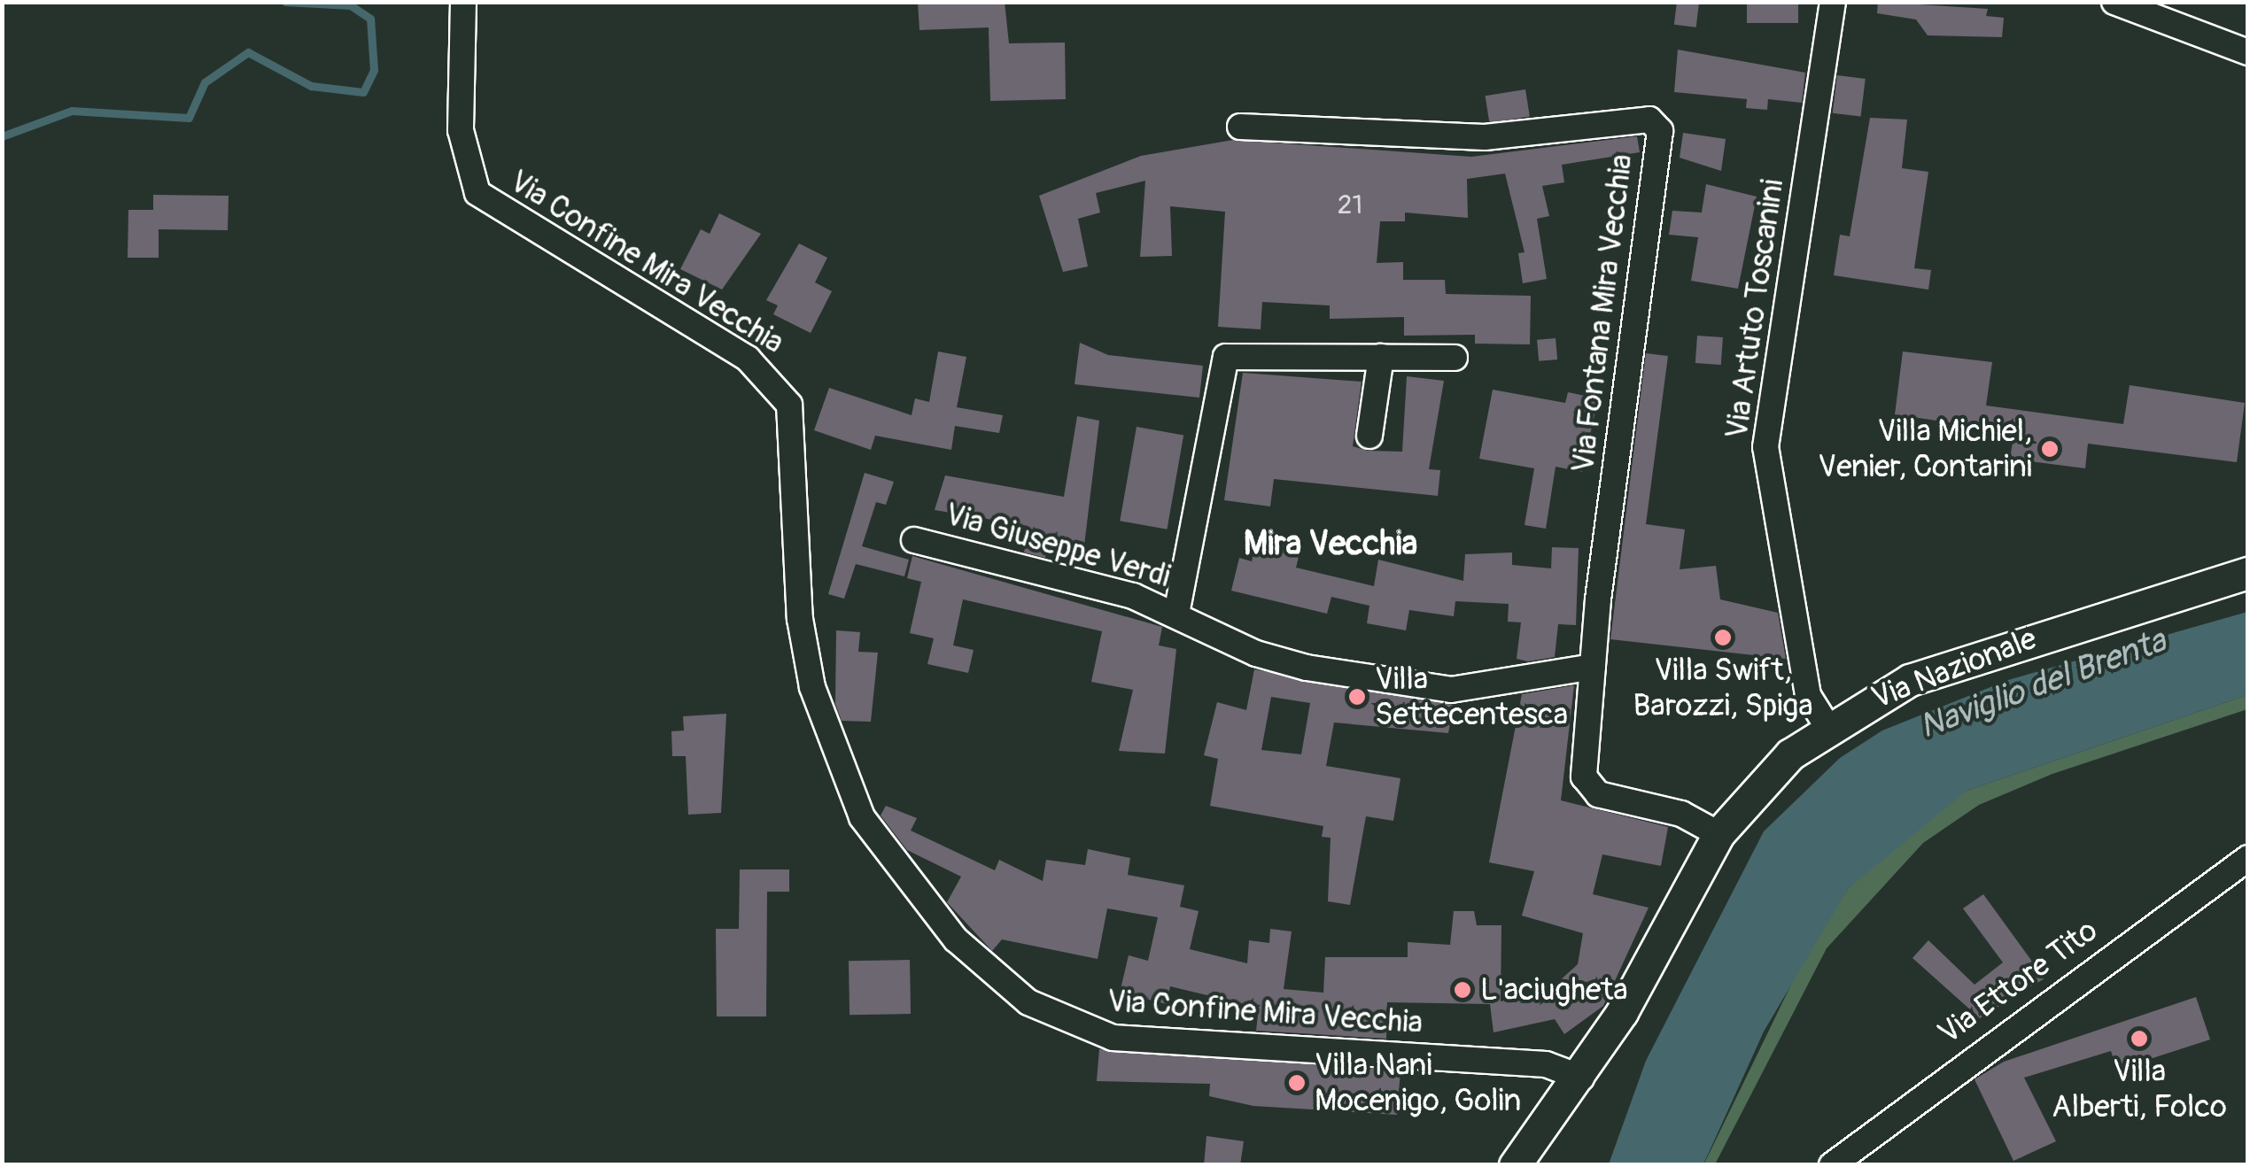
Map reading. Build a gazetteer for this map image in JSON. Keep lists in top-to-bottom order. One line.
{"streets":{"main road":["Via Nazionale"],"street":["Via Confine Mira Vecchia","Via Artuto Toscanini","Via Fontana Mira Vecchia","Via Giuseppe Verdi","Via Ettore Tito"]},"crossings":[["Via Confine Mira Vecchia","Via Nazionale"],["Via Artuto Toscanini","Via Nazionale"],["Via Fontana Mira Vecchia","Via Giuseppe Verdi"],["Via Fontana Mira Vecchia","Via Nazionale"]],"districts":["Mira Vecchia"],"water":["Naviglio del Brenta"],"places":["Villa Michiel, Venier, Contarini","Villa Swift, Barozzi, Spiga","Villa Settecentesca","L'aciugheta","Villa Alberti, Folco","Villa Nani Mocenigo, Golin"],"house_numbers":["21"]}
